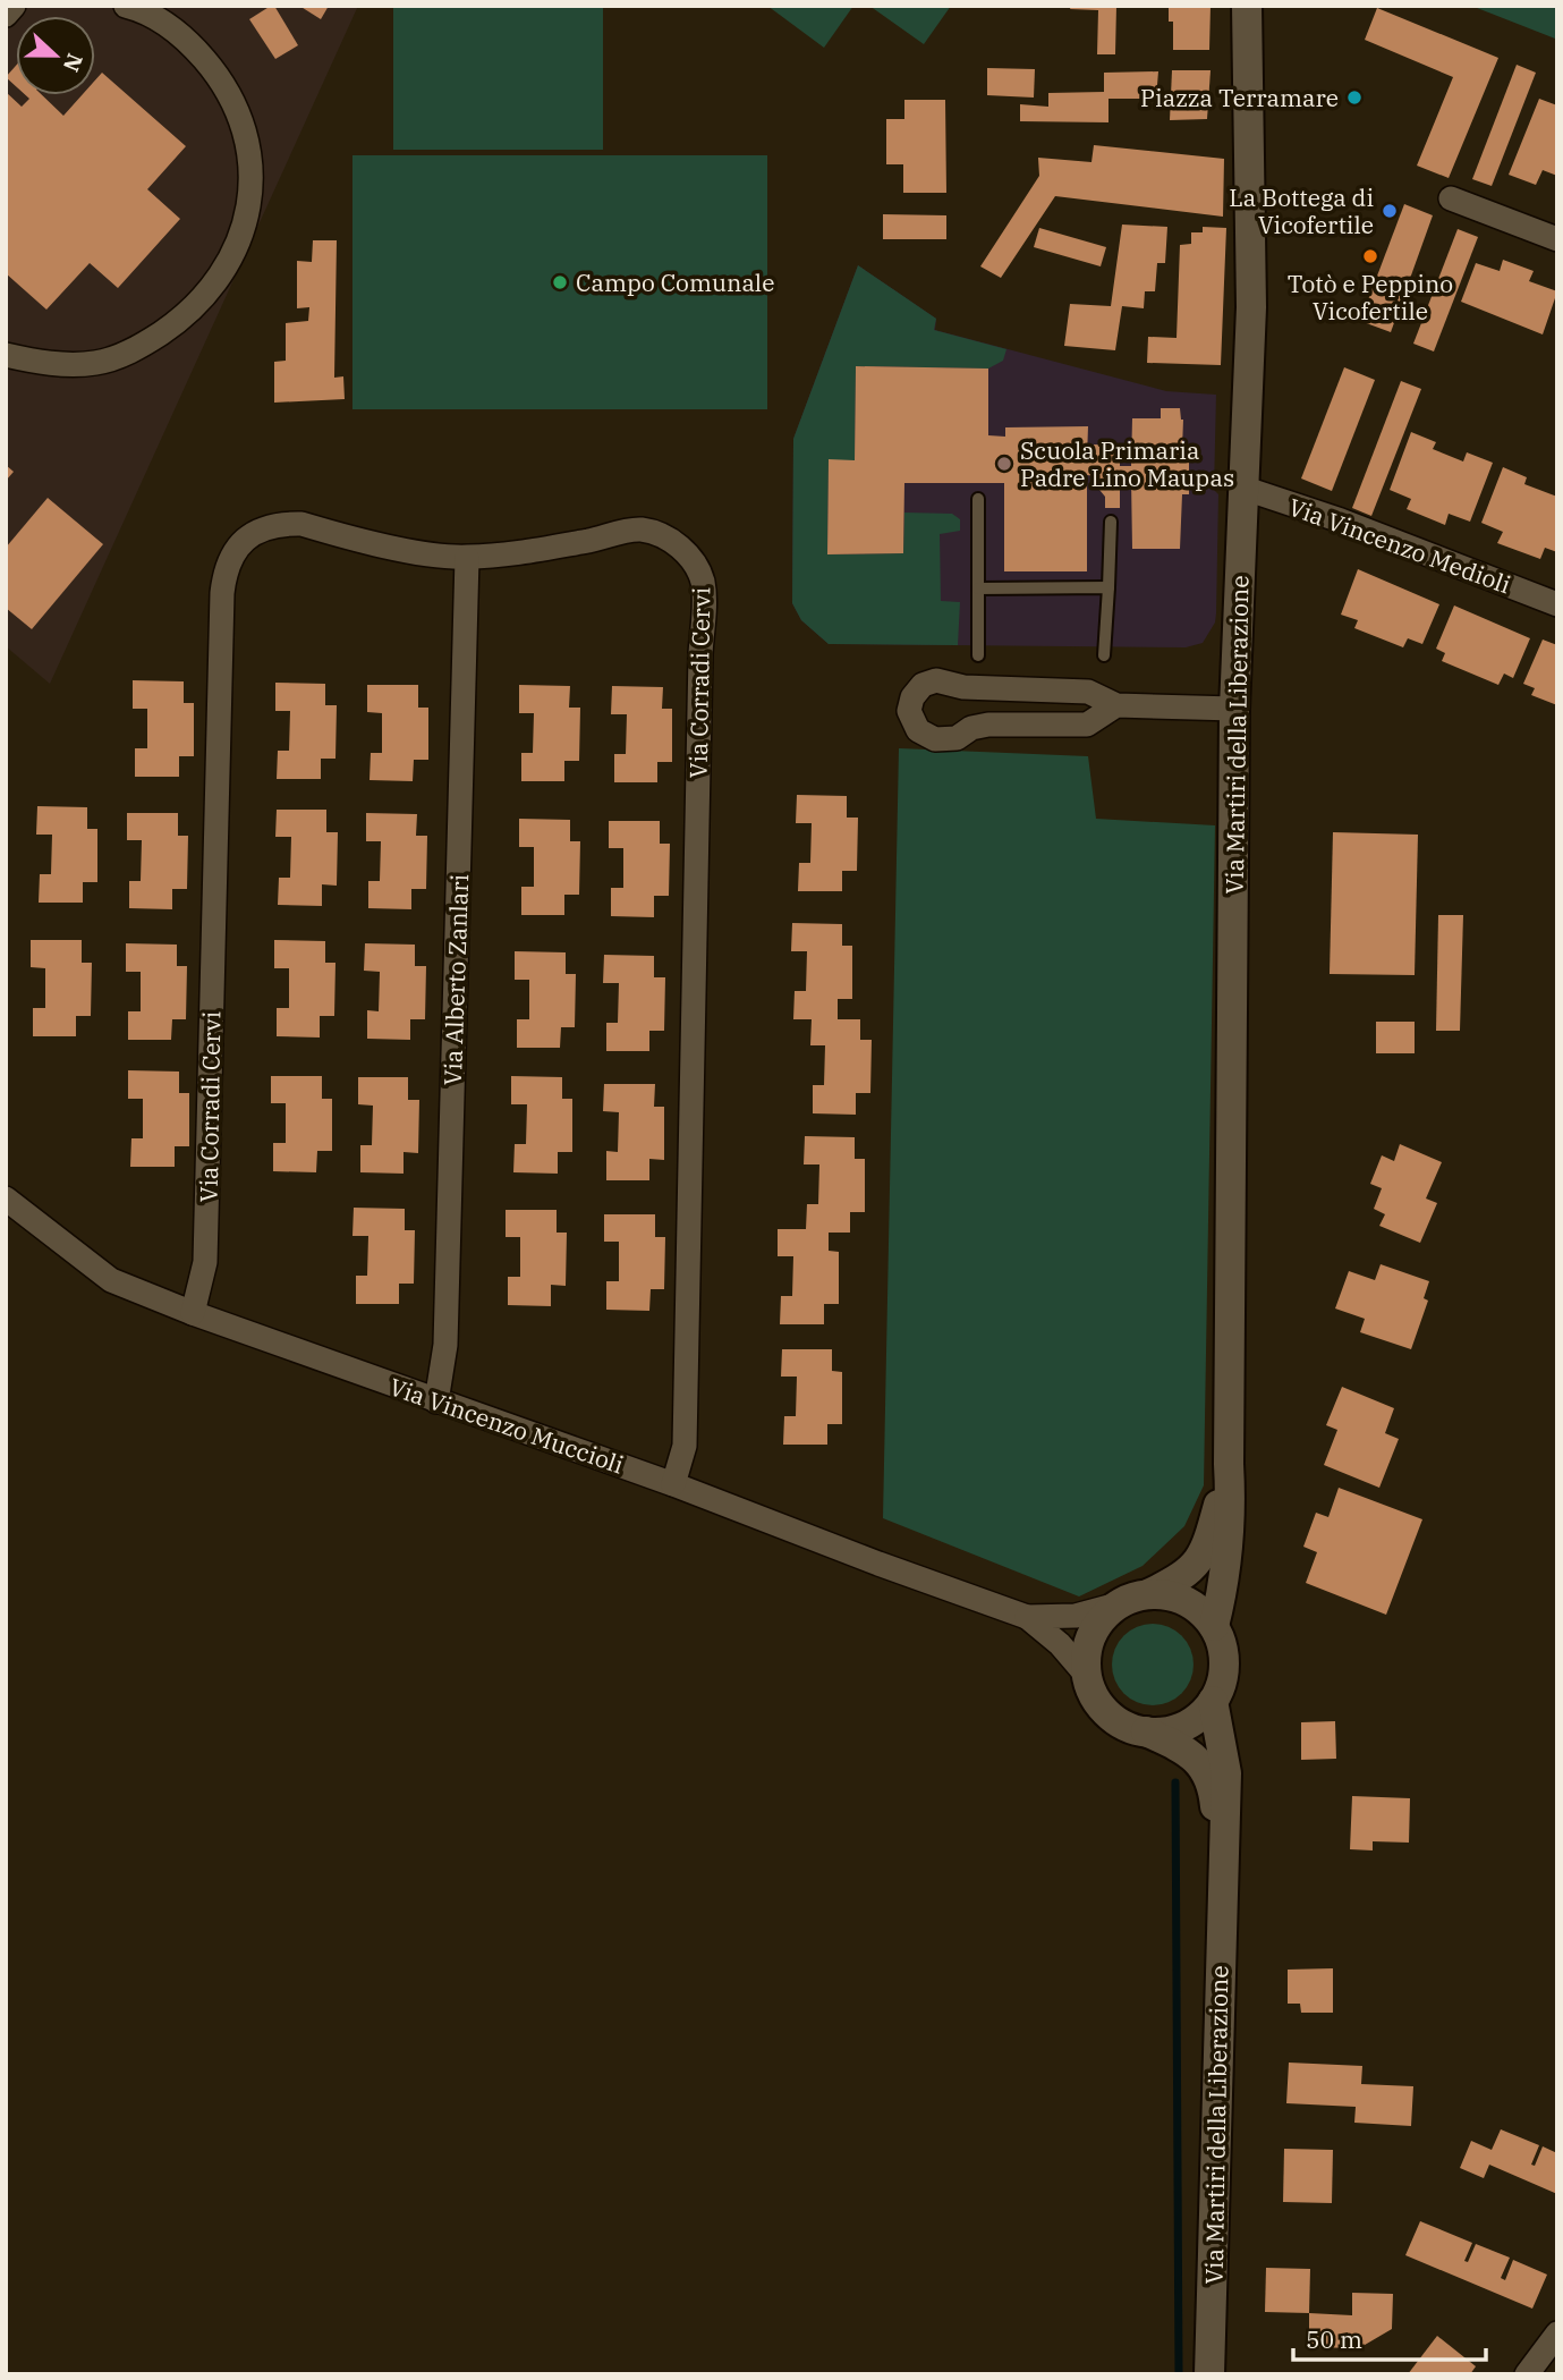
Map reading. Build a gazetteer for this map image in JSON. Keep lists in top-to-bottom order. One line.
{"streets":{"street":["Via Vincenzo Medioli","Via Corradi Cervi","Via Martiri della Liberazione","Via Alberto Zanlari","Via Vincenzo Muccioli"]},"crossings":[["Via Vincenzo Medioli","Via Martiri della Liberazione"],["Via Corradi Cervi","Via Alberto Zanlari"],["Via Corradi Cervi","Via Vincenzo Muccioli"],["Via Alberto Zanlari","Via Vincenzo Muccioli"]],"places":["Piazza Terramare","La Bottega di Vicofertile","Totò e Peppino Vicofertile","Campo Comunale","Scuola Primaria Padre Lino Maupas"],"scale_bar":"50 m","north":"right"}
